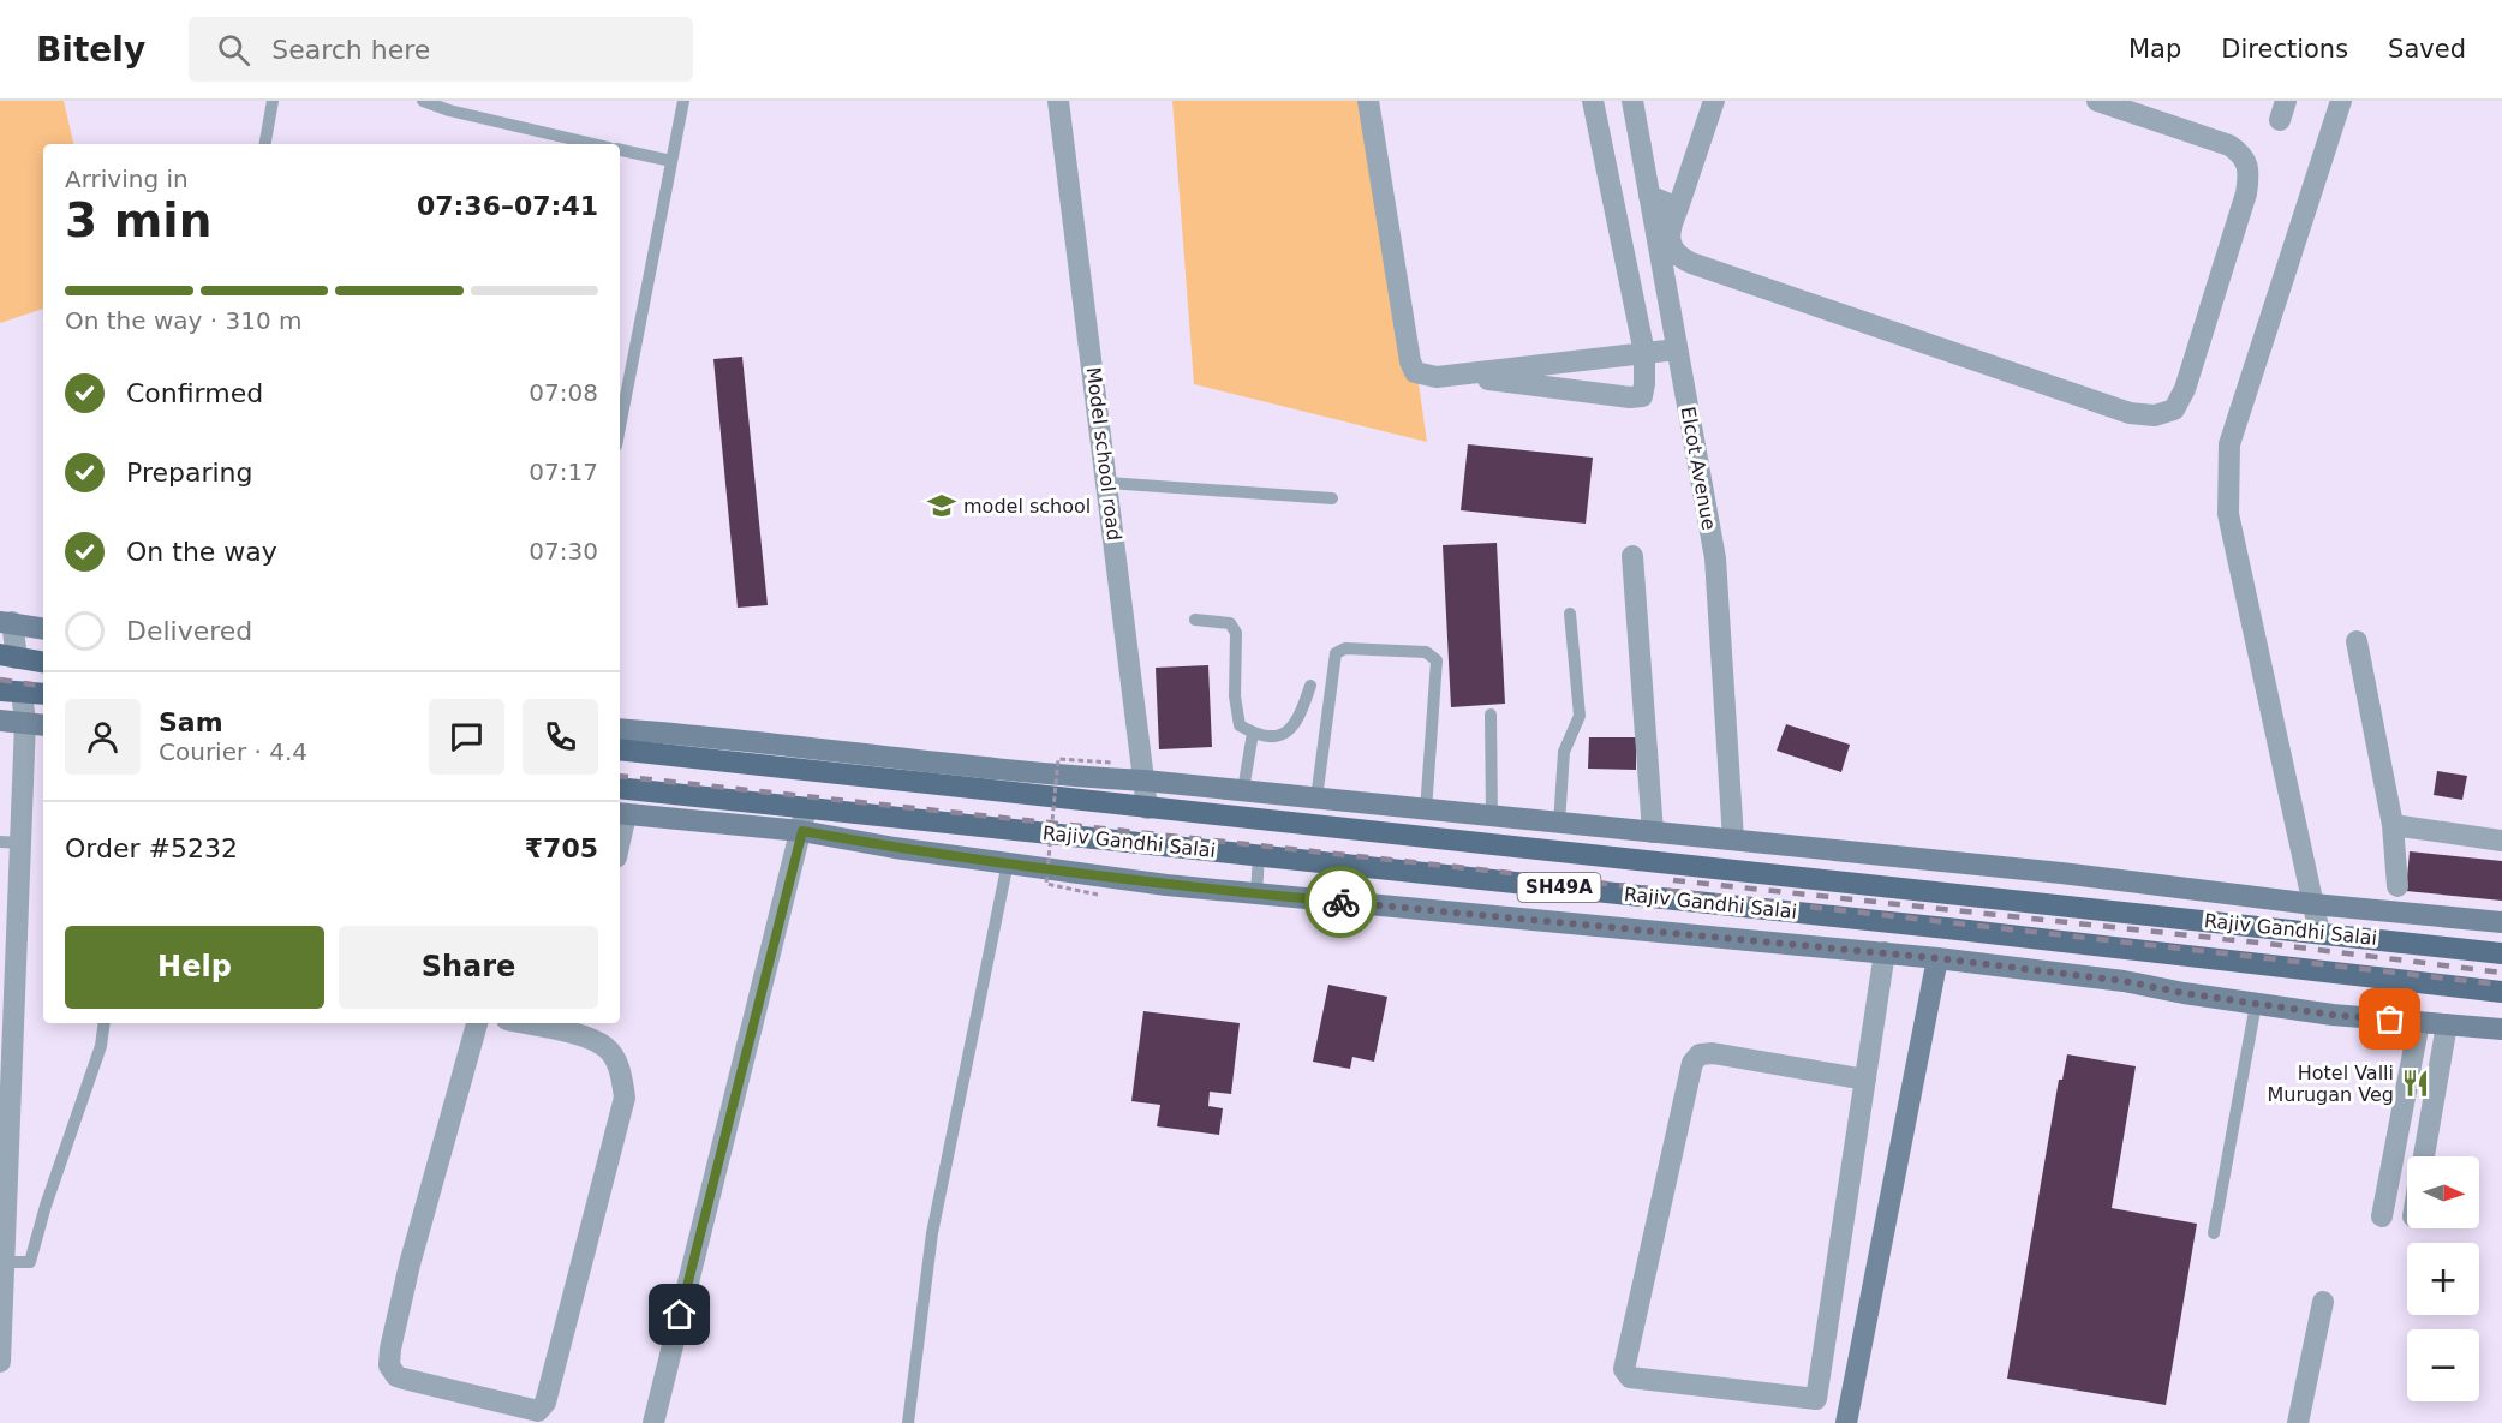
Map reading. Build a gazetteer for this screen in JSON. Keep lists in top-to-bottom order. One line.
{"streets":{"main road":["Rajiv Gandhi Salai","SH49A"],"street":["Model school road","Elcot Avenue"]},"crossings":[["Model school road","Rajiv Gandhi Salai"]],"places":{"school or university":["model school"],"restaurant":["Hotel Valli Murugan Veg"]},"north":"right","page":{"header":"Bitely","search":"Search here","nav":["Map","Directions","Saved"],"heading":["3 min","Arriving in","07:36–07:41"],"panel":["Sam","Courier · 4.4","Order #5232","₹705"],"bar":"On the way · 310 m","list":[["Confirmed","07:08"],["Preparing","07:17"],["On the way","07:30"],"Delivered"],"buttons":["Help","Share"],"map_buttons":["+","−"]}}
